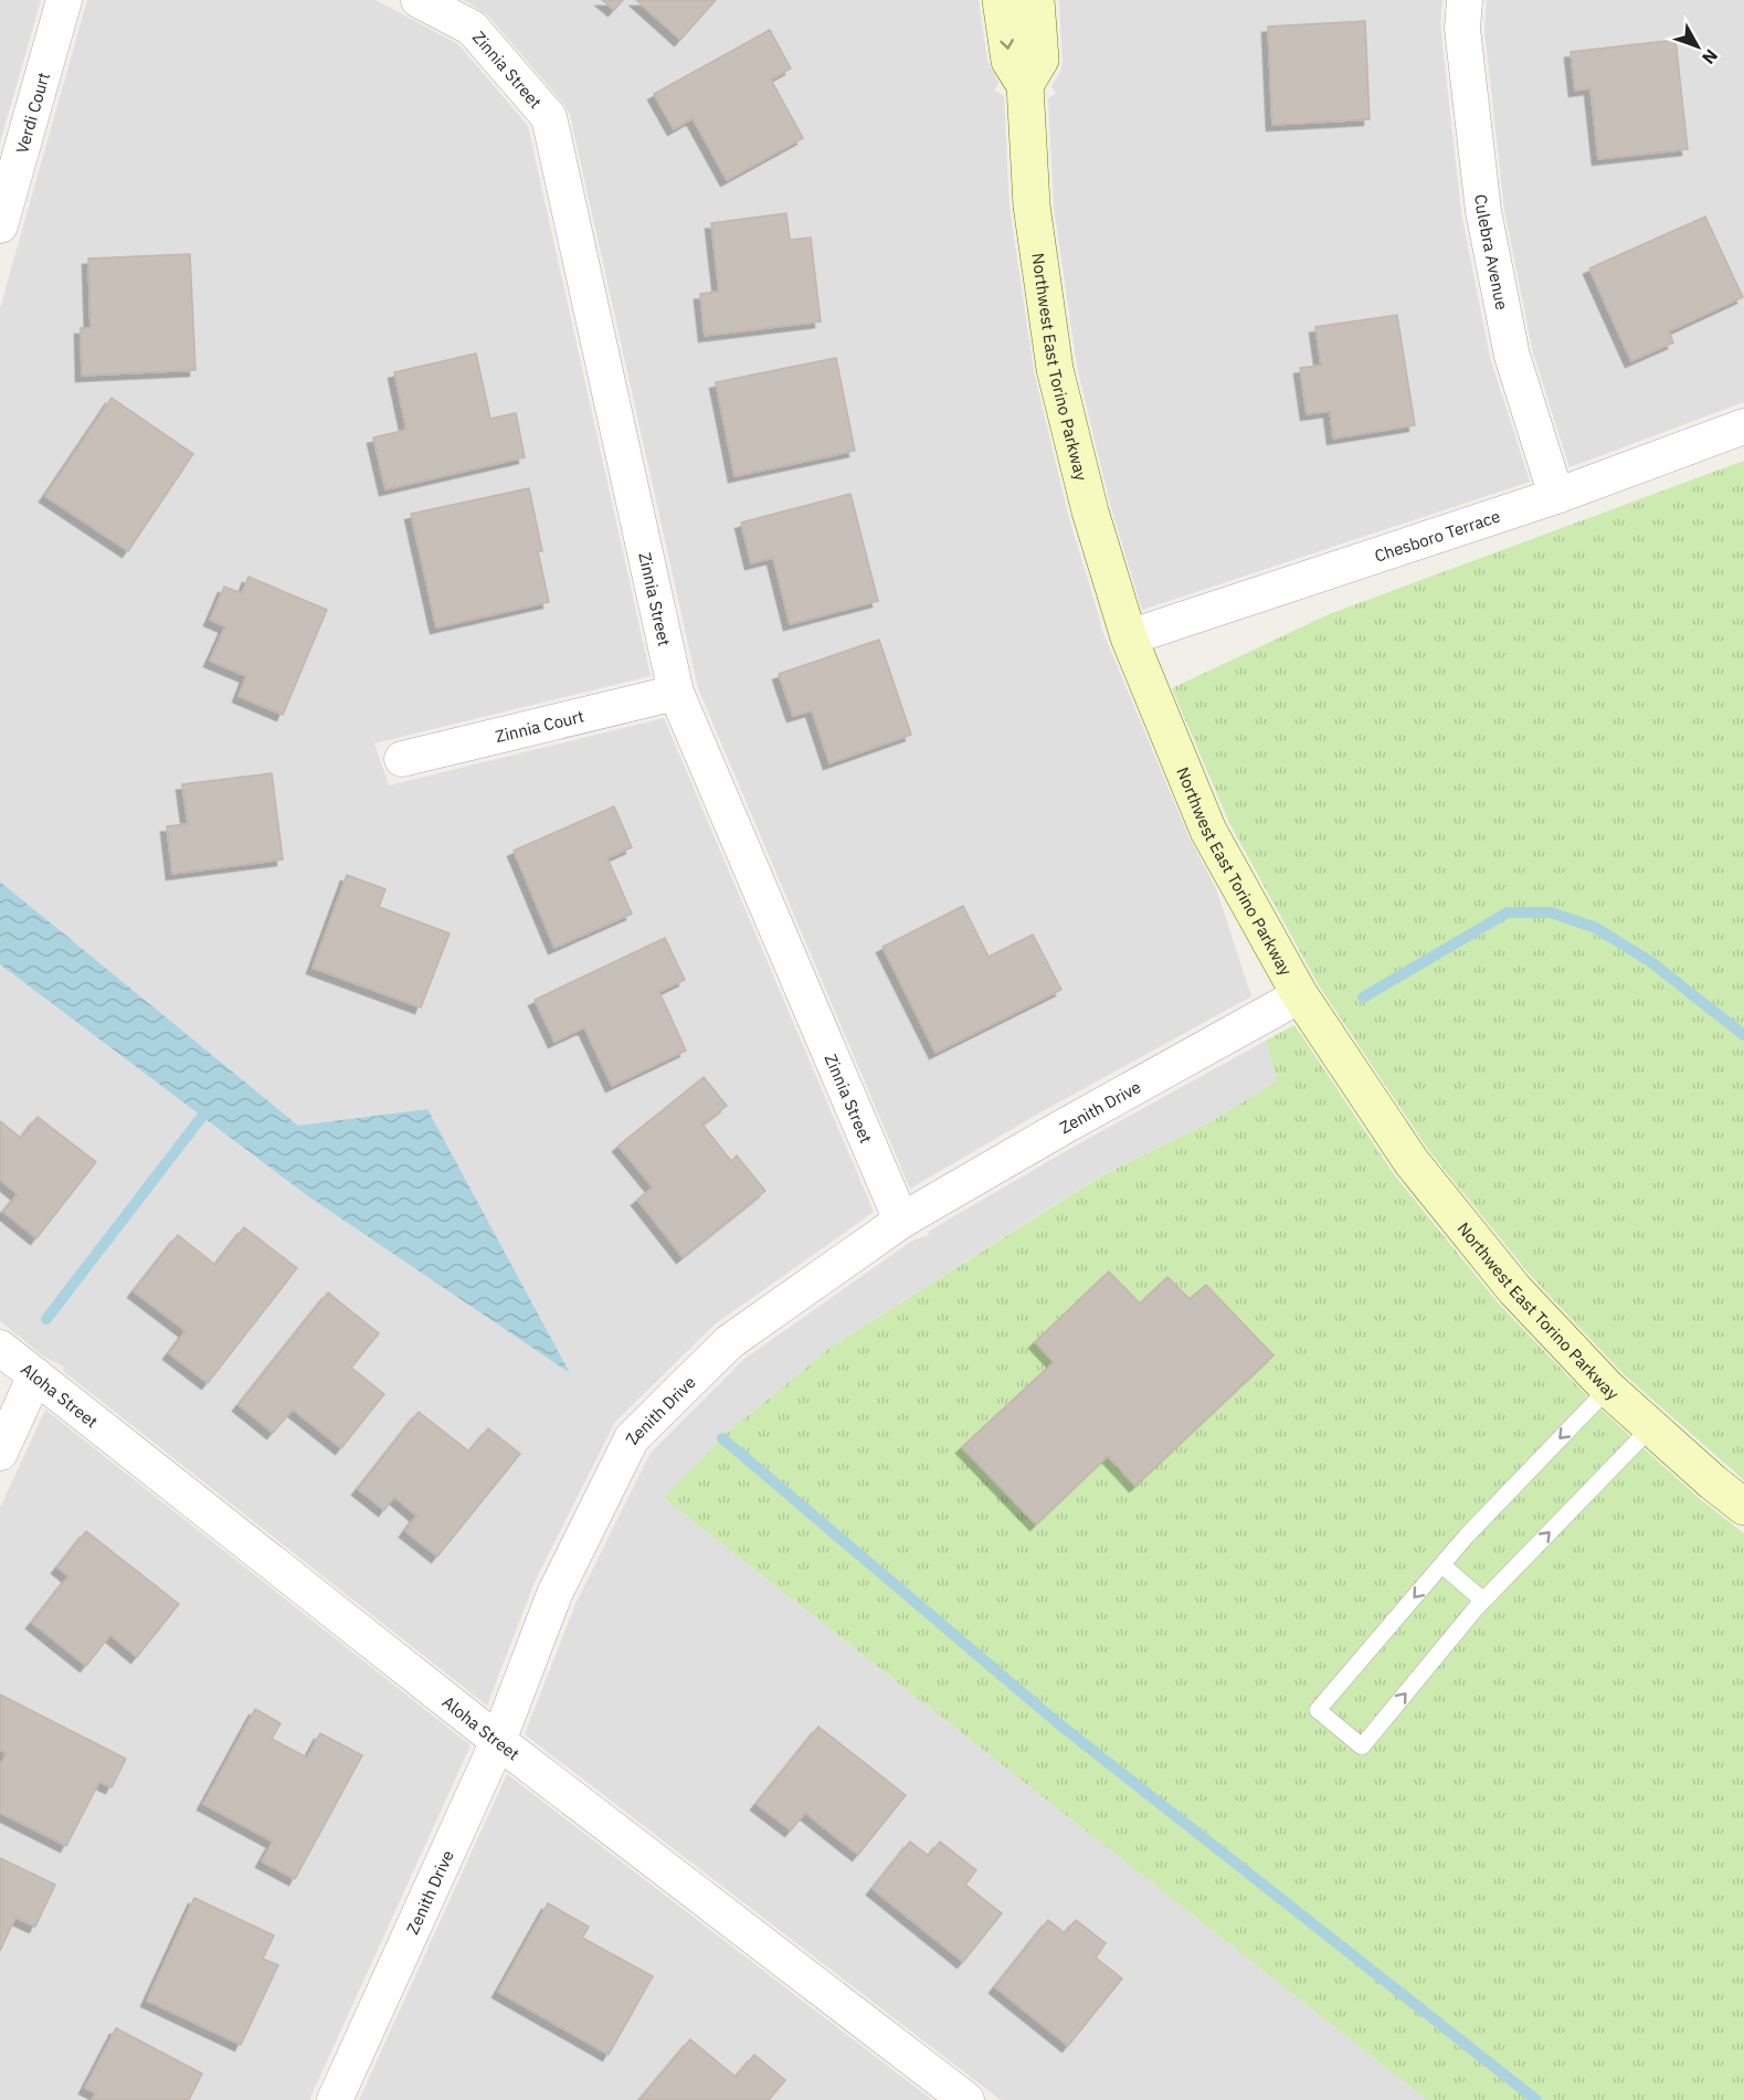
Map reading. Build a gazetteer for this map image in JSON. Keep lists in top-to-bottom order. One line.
{"streets":{"street":["Zinnia Street","Verdi Court","Culebra Avenue","Northwest East Torino Parkway","Chesboro Terrace","Zinnia Court","Zenith Drive","Aloha Street"]},"crossings":[["Zinnia Street","Zinnia Court"],["Zinnia Street","Zenith Drive"],["Culebra Avenue","Chesboro Terrace"],["Northwest East Torino Parkway","Chesboro Terrace"],["Northwest East Torino Parkway","Zenith Drive"],["Zenith Drive","Aloha Street"]],"north":"bottom right"}
